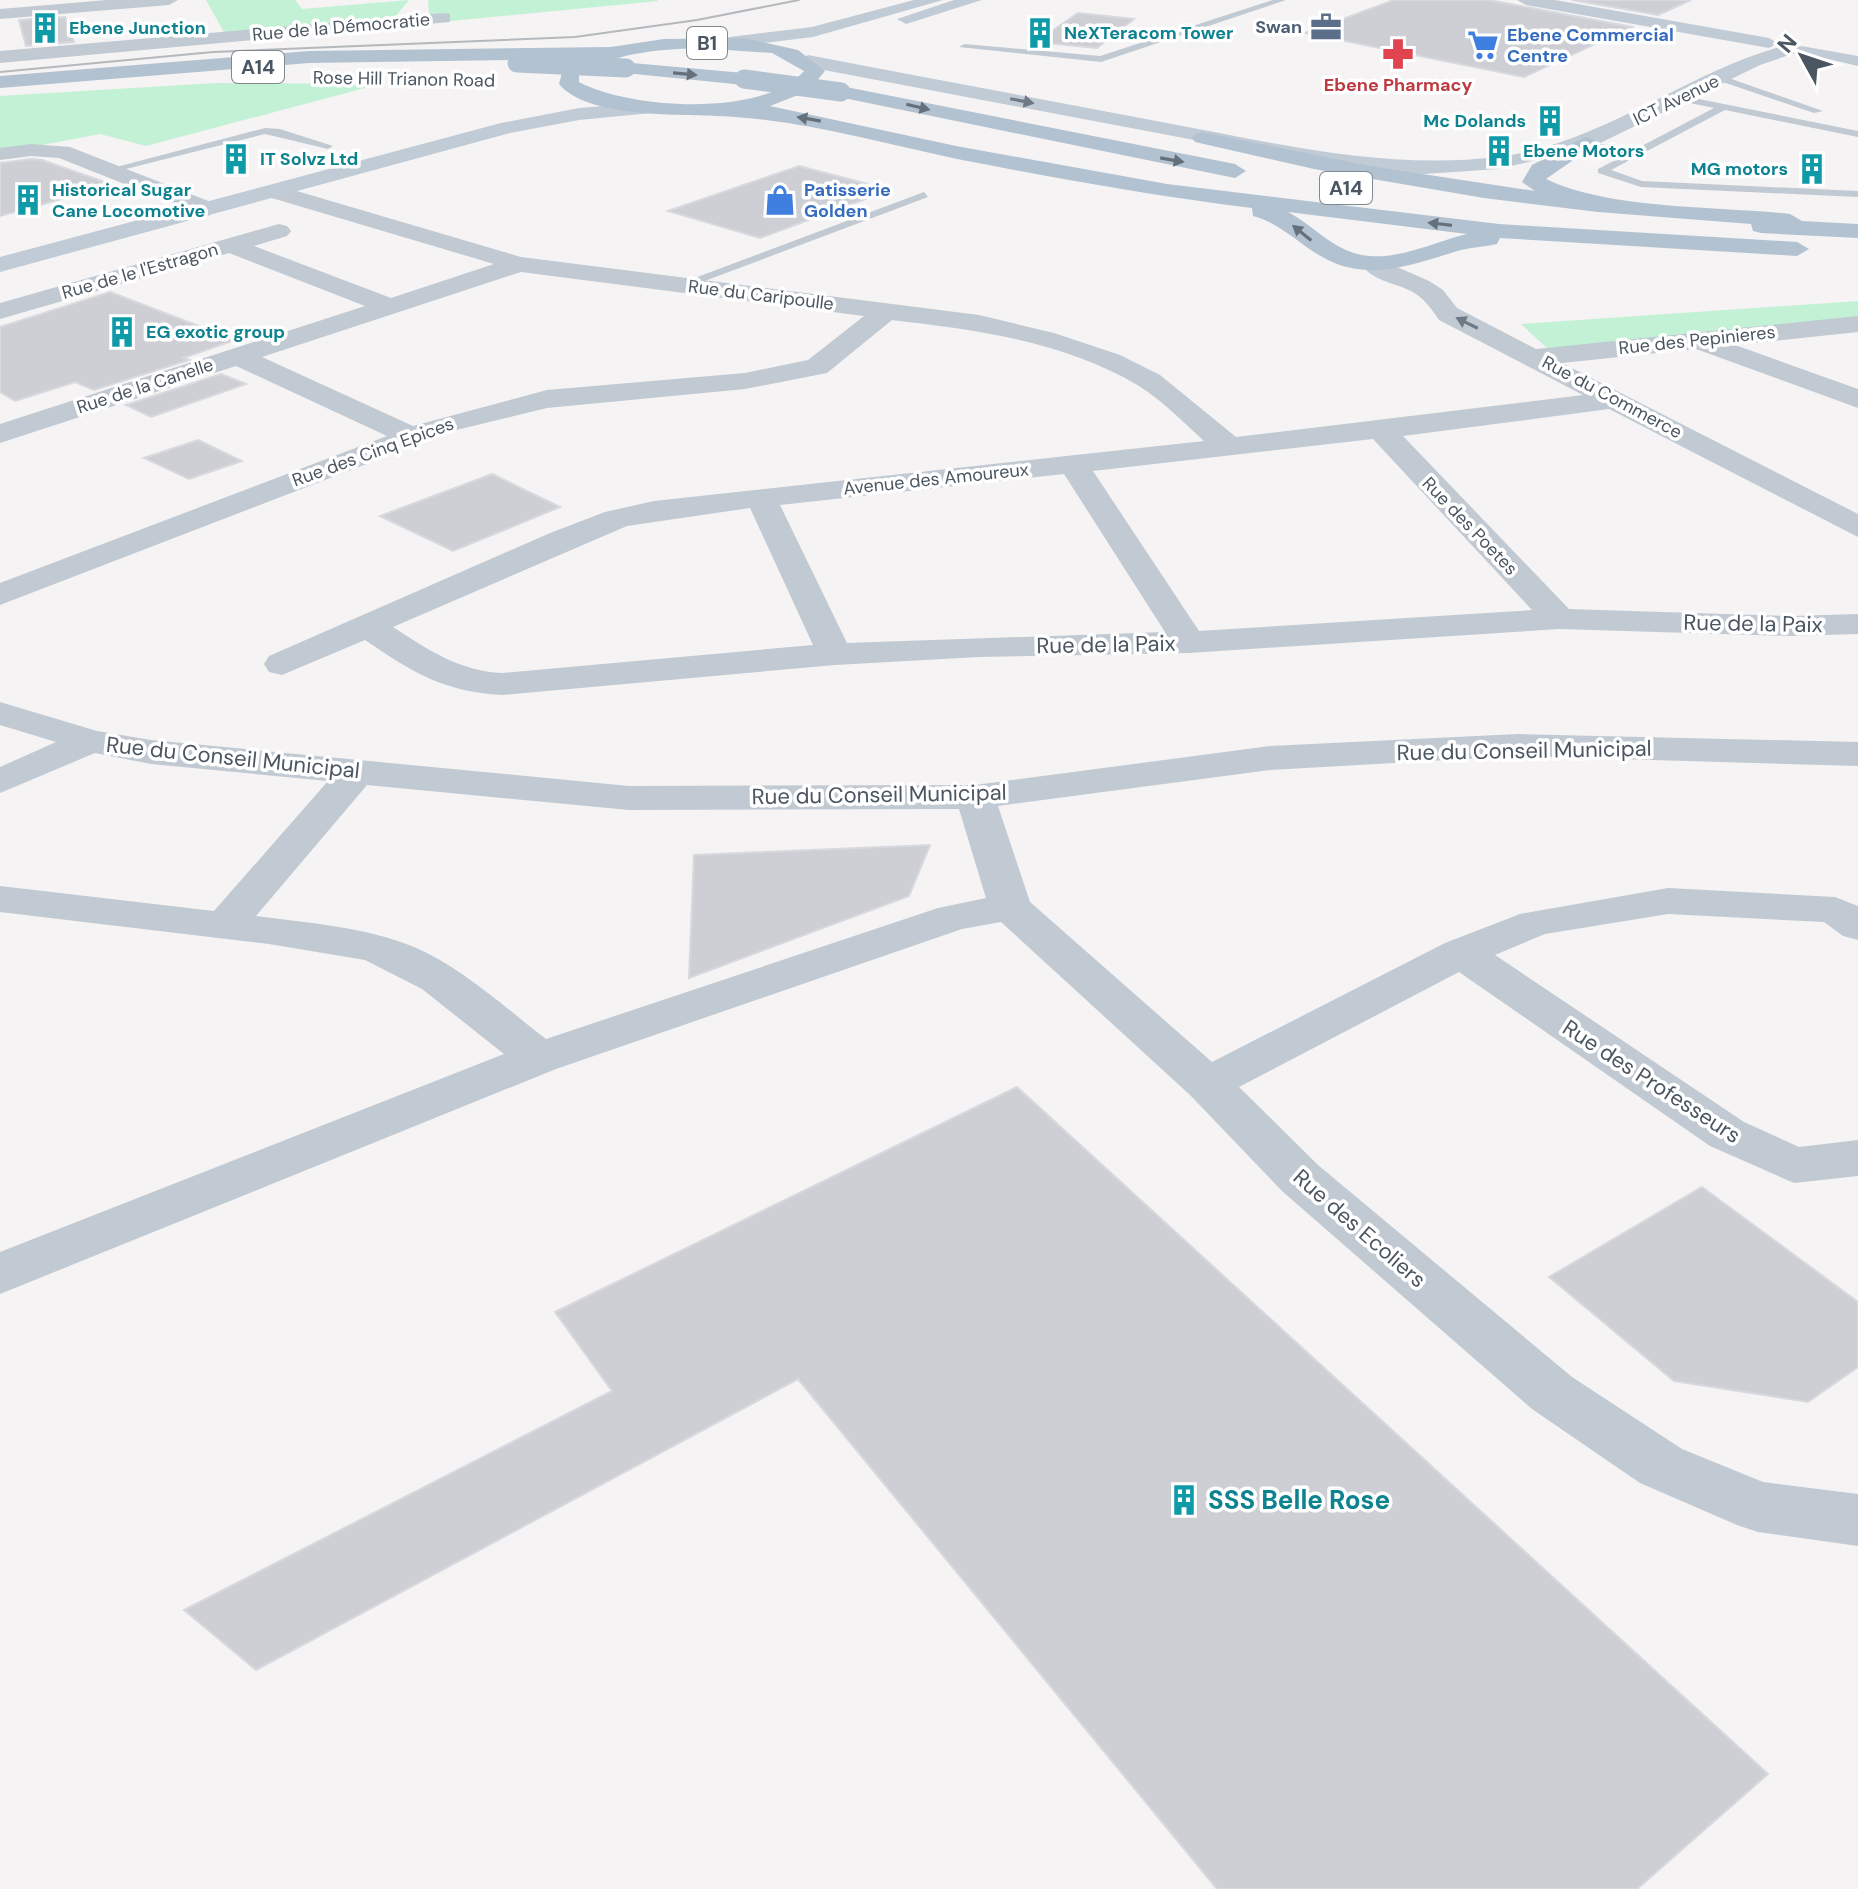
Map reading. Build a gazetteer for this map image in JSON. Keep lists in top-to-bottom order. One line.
{"streets":{"main road":["B1","A14","Rose Hill Trianon Road","ICT Avenue"],"street":["Rue de la Démocratie","Rue de le I'Estragon","Rue du Caripoulle","Rue des Pepinieres","Rue de la Canelle","Rue du Commerce","Rue des Cinq Epices","Avenue des Amoureux","Rue des Poetes","Rue de la Paix","Rue du Conseil Municipal","Rue des Professeurs","Rue des Ecoliers"]},"crossings":[["B1","A14"],["B1","Rose Hill Trianon Road"],["B1","ICT Avenue"],["B1","Rue du Caripoulle"],["A14","Rose Hill Trianon Road"],["Rue du Caripoulle","Rue de la Canelle"],["Rue du Caripoulle","Rue des Cinq Epices"],["Rue du Caripoulle","Avenue des Amoureux"],["Rue des Pepinieres","Rue du Commerce"],["Rue du Commerce","Avenue des Amoureux"],["Avenue des Amoureux","Rue des Poetes"],["Avenue des Amoureux","Rue de la Paix"],["Rue des Poetes","Rue de la Paix"]],"places":{"office":["Swan"],"building":["Ebene Junction","NeXTeracom Tower","Mc Dolands","Ebene Motors","IT Solvz Ltd","MG motors","Historical Sugar Cane Locomotive","EG exotic group","SSS Belle Rose"],"supermarket":["Ebene Commercial Centre"],"pharmacy":["Ebene Pharmacy"],"shop":["Patisserie Golden"]},"north":"top left"}
